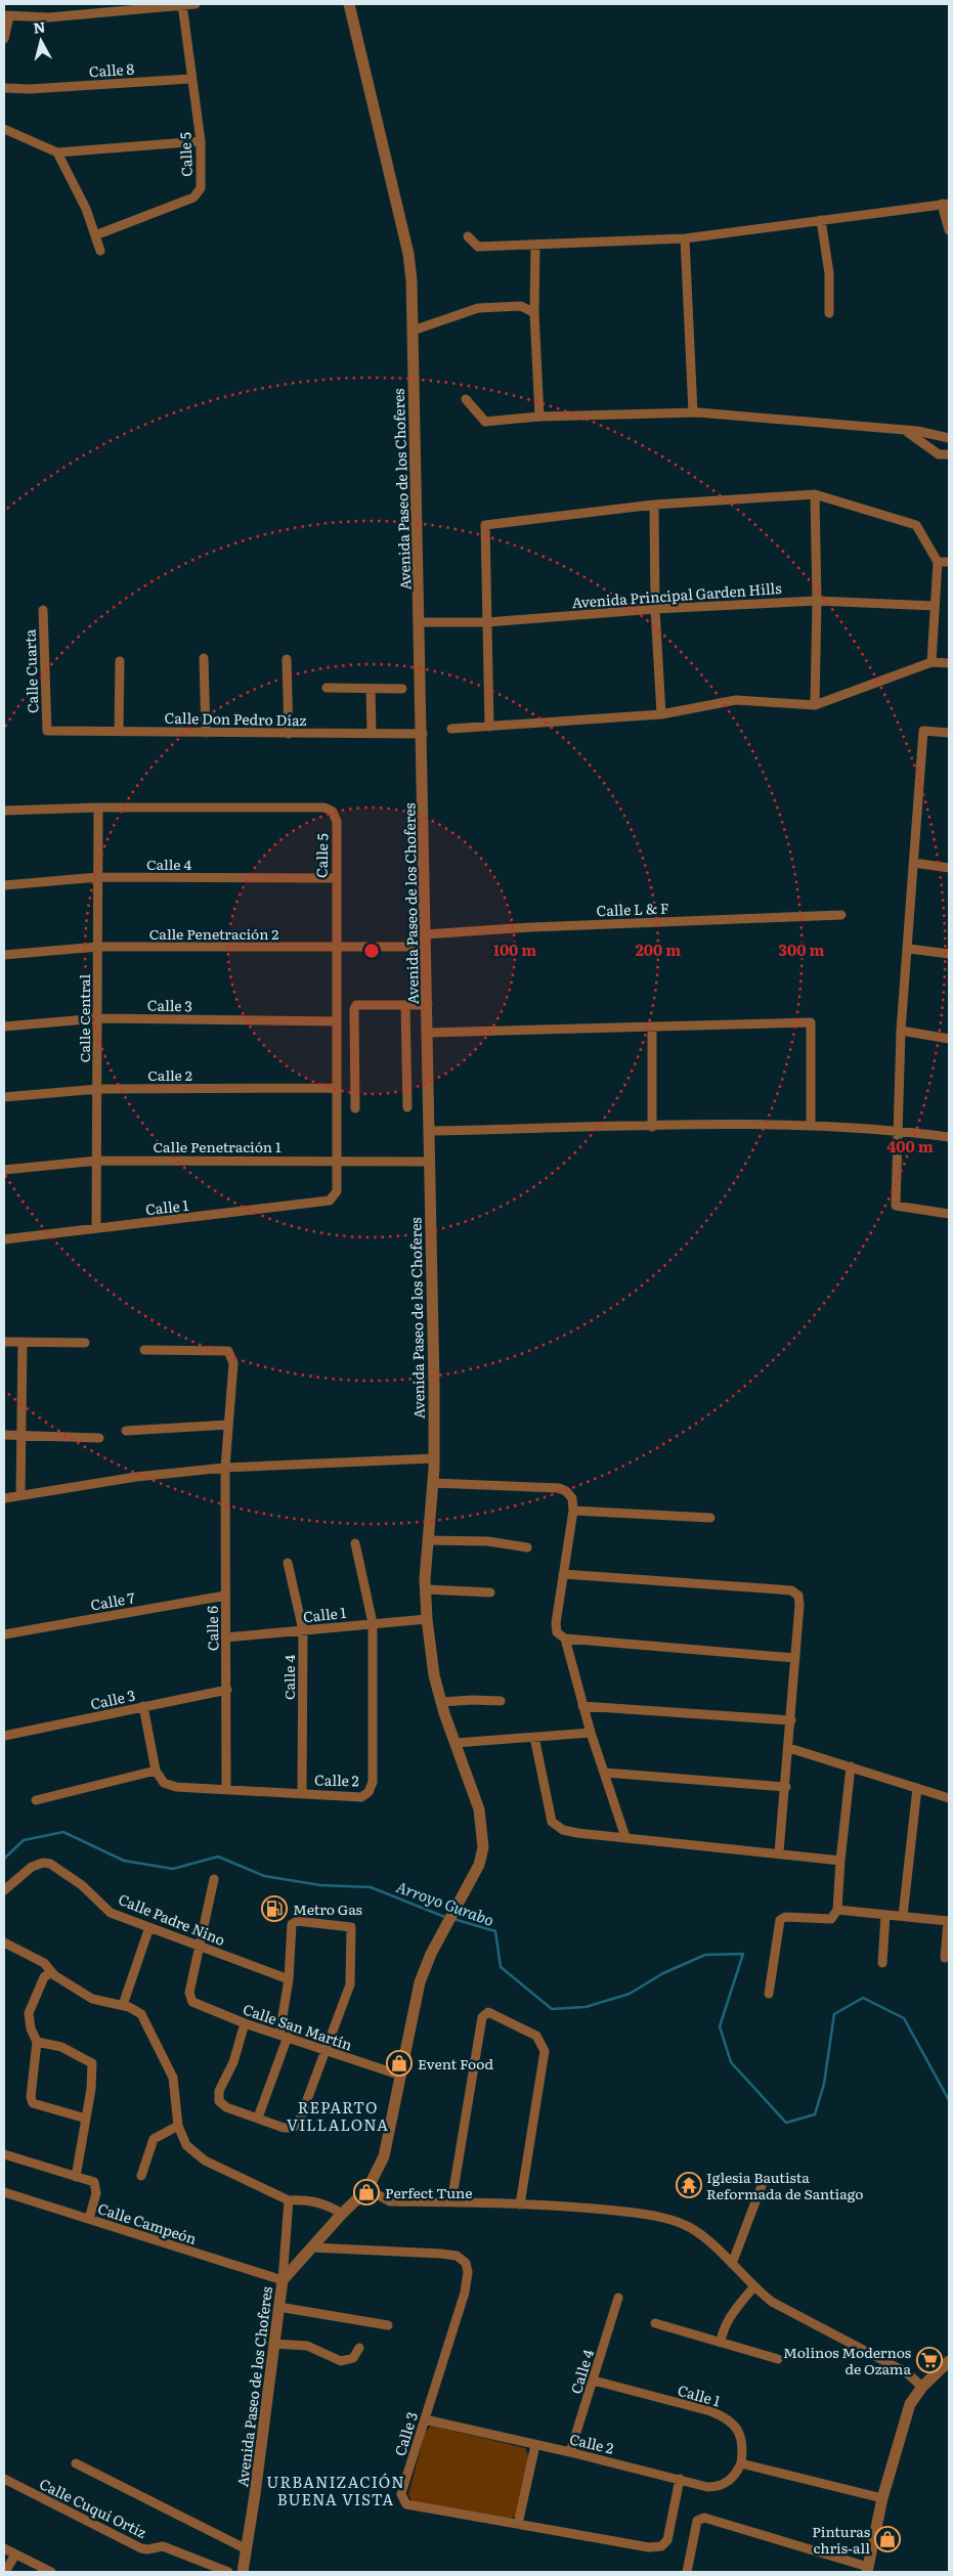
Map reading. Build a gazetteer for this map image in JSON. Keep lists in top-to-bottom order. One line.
{"streets":{"street":["Calle 8","Calle 5","Avenida Paseo de los Choferes","Avenida Principal Garden Hills","Calle Cuarta","Calle Don Pedro Díaz","Calle 4","Calle L & F","Calle Penetración 2","Calle 3","Calle Central","Calle 2","Calle Penetración 1","Calle 1","Calle 7","Calle 6","Calle Padre Nino","Calle San Martín","Calle Campeón","Calle Cuqui Ortiz"]},"crossings":[["Calle 8","Calle 5"],["Calle 5","Calle 4"],["Calle 5","Calle Penetración 2"],["Calle 5","Calle 3"],["Calle 5","Calle Central"],["Calle 5","Calle 2"],["Calle 5","Calle Penetración 1"],["Calle 5","Calle 1"],["Avenida Paseo de los Choferes","Avenida Principal Garden Hills"],["Avenida Paseo de los Choferes","Calle Don Pedro Díaz"],["Avenida Paseo de los Choferes","Calle L & F"],["Avenida Paseo de los Choferes","Calle Penetración 2"],["Avenida Paseo de los Choferes","Calle 3"],["Avenida Paseo de los Choferes","Calle Penetración 1"],["Avenida Paseo de los Choferes","Calle 1"],["Avenida Paseo de los Choferes","Calle San Martín"],["Avenida Paseo de los Choferes","Calle Campeón"],["Calle Cuarta","Calle Don Pedro Díaz"],["Calle 4","Calle Central"],["Calle 4","Calle 2"],["Calle 4","Calle 1"],["Calle L & F","Calle Penetración 2"],["Calle Penetración 2","Calle Central"],["Calle 3","Calle Central"],["Calle 3","Calle 2"],["Calle 3","Calle 6"],["Calle Central","Calle 2"],["Calle Central","Calle Penetración 1"],["Calle Central","Calle 1"],["Calle 2","Calle 1"],["Calle 2","Calle 6"],["Calle 1","Calle 6"],["Calle 7","Calle 6"],["Calle Padre Nino","Calle San Martín"]],"districts":["REPARTO VILLALONA","URBANIZACIÓN BUENA VISTA"],"water":["Arroyo Gurabo"],"places":{"fuel station":["Metro Gas"],"shop":["Event Food","Perfect Tune","Pinturas chris-all"],"temple":["Iglesia Bautista Reformada de Santiago"],"supermarket":["Molinos Modernos de Ozama"]},"north":"top","rings":["100 m","200 m","300 m","400 m"]}
